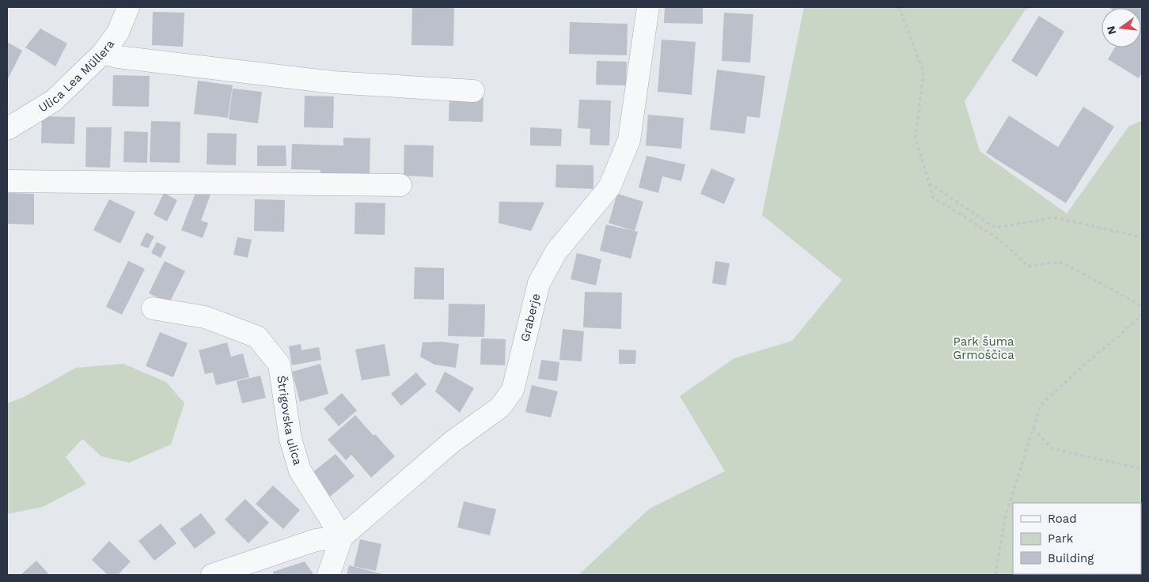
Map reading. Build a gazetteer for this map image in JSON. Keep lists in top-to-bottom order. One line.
{"streets":{"street":["Ulica Lea Müllera","Graberje","Štrigovska ulica"]},"crossings":[["Graberje","Štrigovska ulica"]],"parks":["Park šuma Grmoščica"],"legend":["Road","Park","Building"],"north":"left"}
